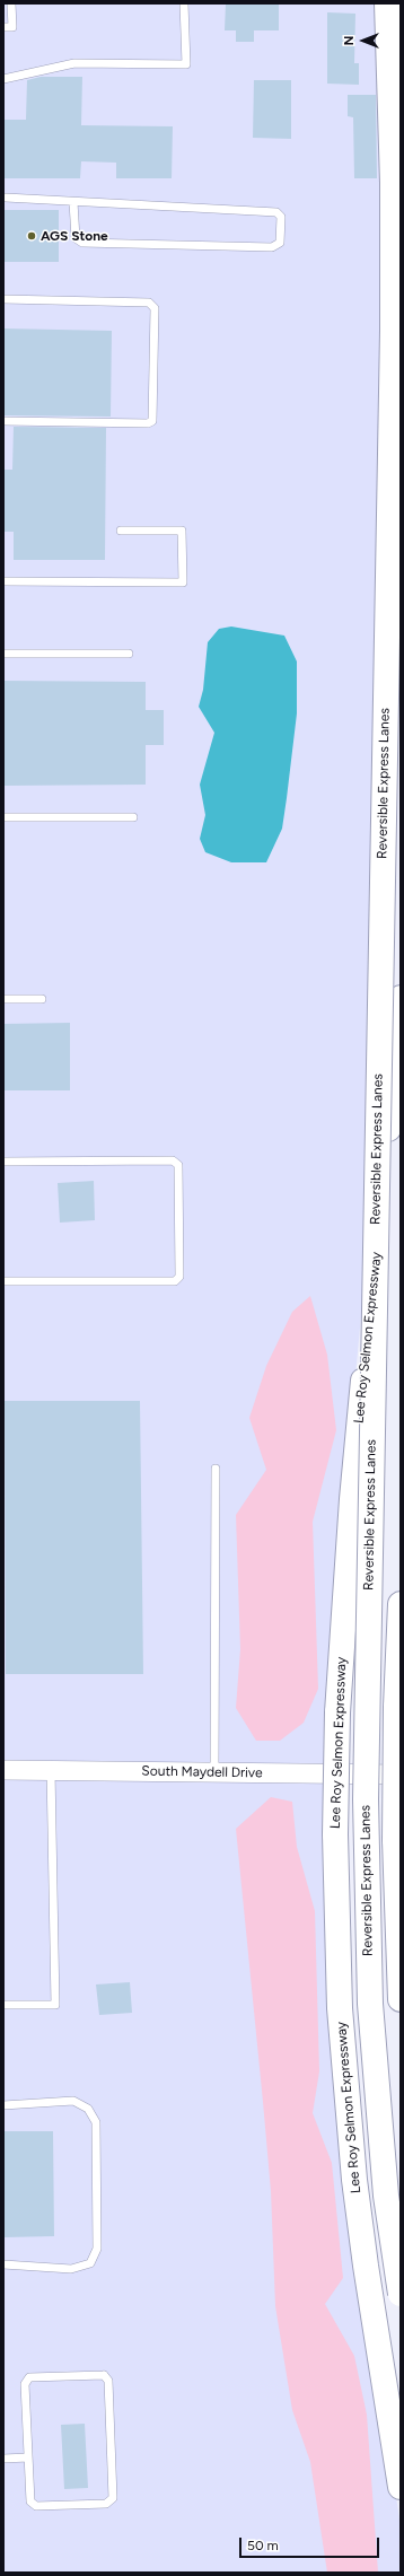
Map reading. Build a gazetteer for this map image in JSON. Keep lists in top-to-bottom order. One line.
{"streets":{"highway":["Reversible Express Lanes","Lee Roy Selmon Expressway"],"street":["South Maydell Drive"]},"places":["AGS Stone"],"scale_bar":"50 m","north":"left"}
